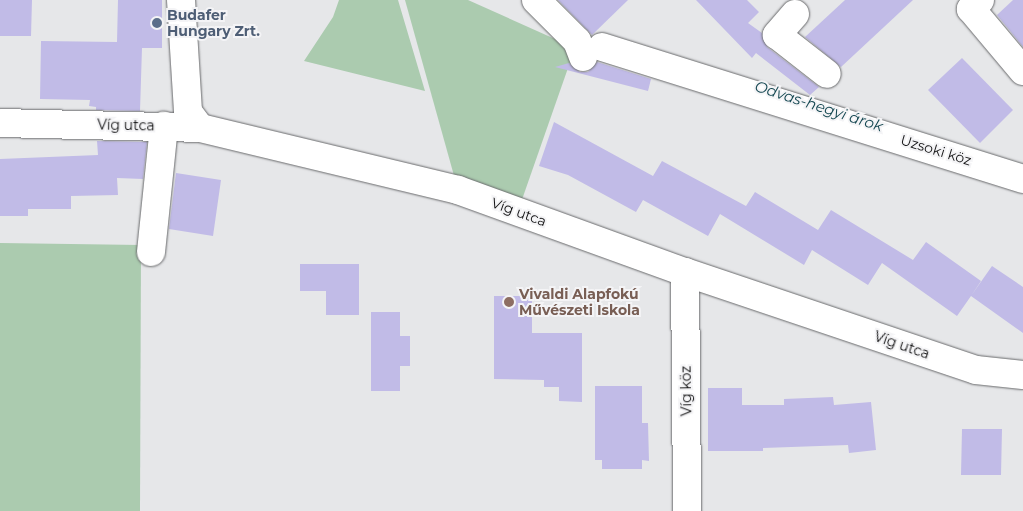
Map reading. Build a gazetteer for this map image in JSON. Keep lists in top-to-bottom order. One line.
{"streets":{"street":["Víg utca","Uzsoki köz","Víg köz"]},"crossings":[["Víg utca","Víg köz"]],"water":["Odvas-hegyi árok"],"places":["Budafer Hungary Zrt.","Vivaldi Alapfokú Művészeti Iskola"]}
